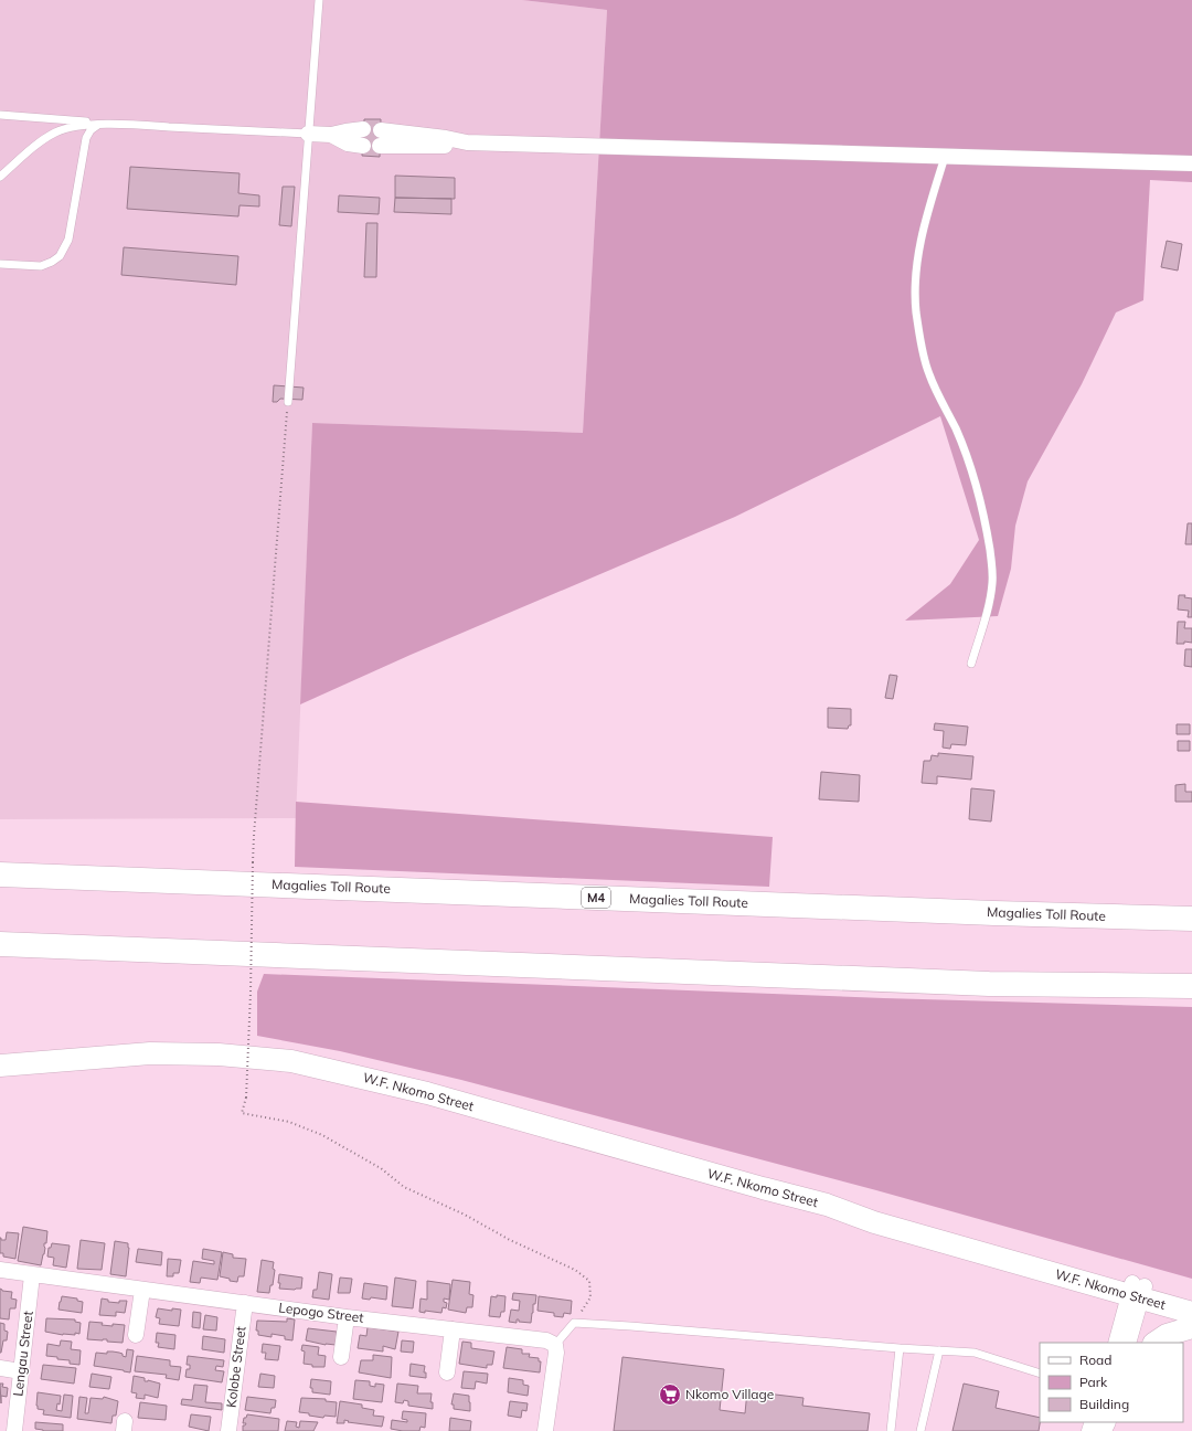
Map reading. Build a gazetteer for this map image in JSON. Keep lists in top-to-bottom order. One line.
{"streets":{"highway":["Magalies Toll Route","M4"],"main road":["W.F. Nkomo Street"],"street":["Lepogo Street","Lengau Street","Kolobe Street"]},"crossings":[["Lepogo Street","Lengau Street"],["Lepogo Street","Kolobe Street"]],"places":{"supermarket":["Nkomo Village"]},"legend":["Road","Park","Building"]}
